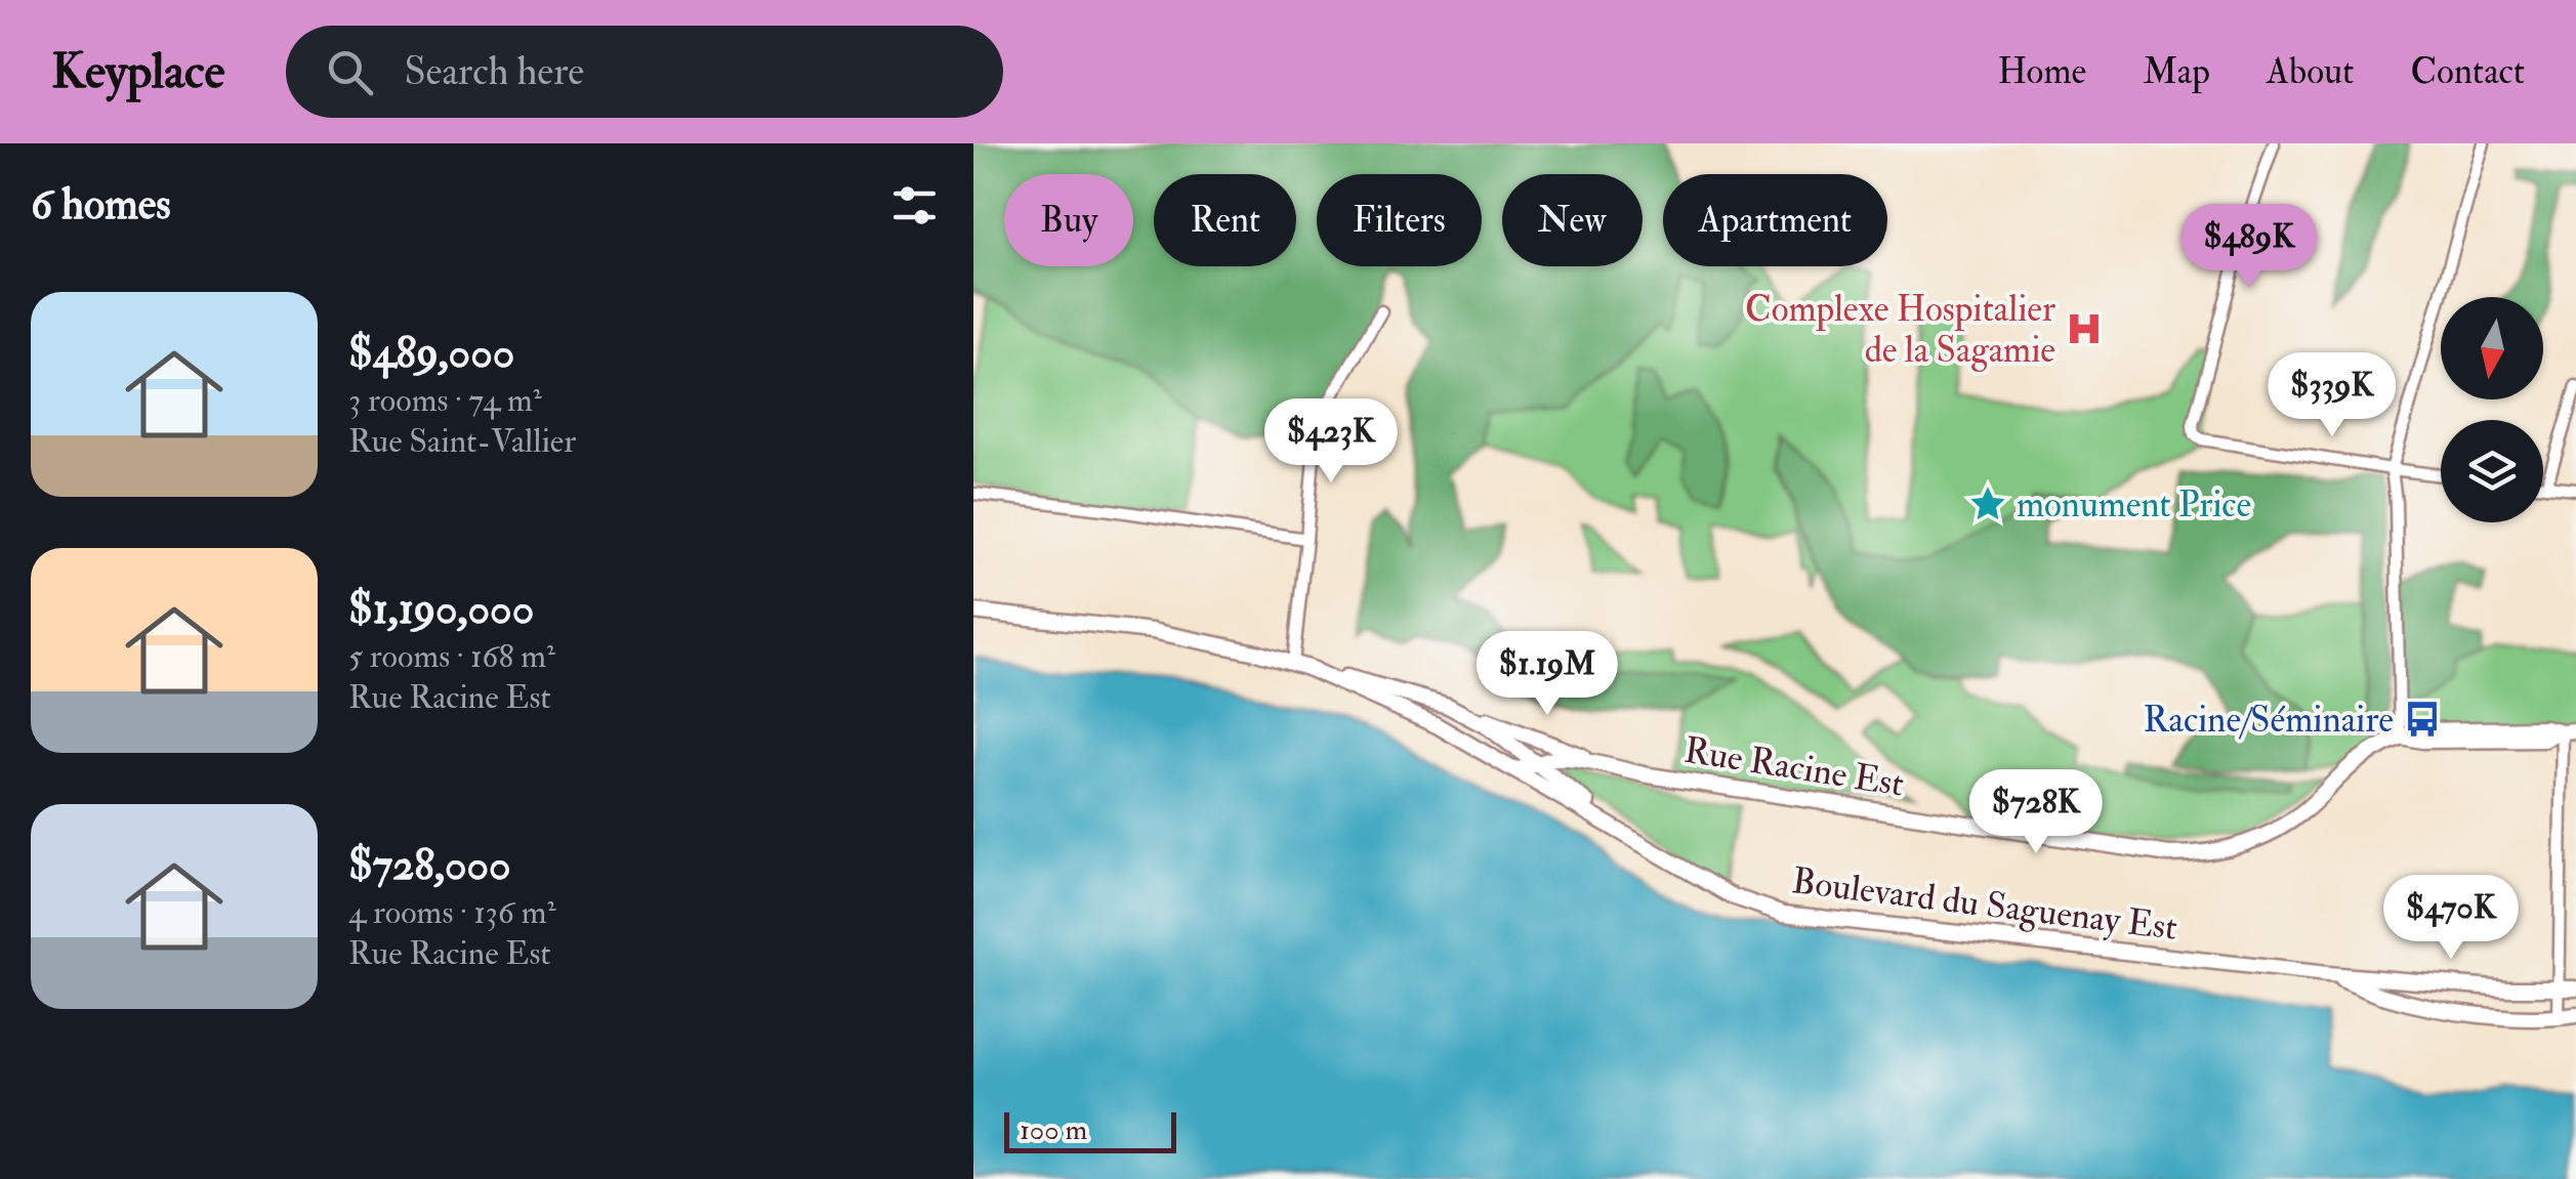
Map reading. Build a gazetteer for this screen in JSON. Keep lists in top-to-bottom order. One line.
{"streets":{"main road":["Rue Racine Est","Boulevard du Saguenay Est"]},"crossings":[["Rue Racine Est","Boulevard du Saguenay Est"]],"places":{"hospital":["Complexe Hospitalier de la Sagamie"],"place":["monument Price"],"bus stop":["Racine/Séminaire"]},"scale_bar":"100 m","north":"bottom","page":{"header":"Keyplace","search":"Search here","nav":["Home","Map","About","Contact"],"heading":"6 homes","chip":["Buy","Rent","Filters","New","Apartment"],"price":["$489K","$339K","$423K","$1.19M","$728K","$470K"],"list":[{"name":"$489,000","note":"3 rooms · 74 m² · Rue Saint-Vallier"},{"name":"$1,190,000","note":"5 rooms · 168 m² · Rue Racine Est"},{"name":"$728,000","note":"4 rooms · 136 m² · Rue Racine Est"}],"scale":"100 m"}}
